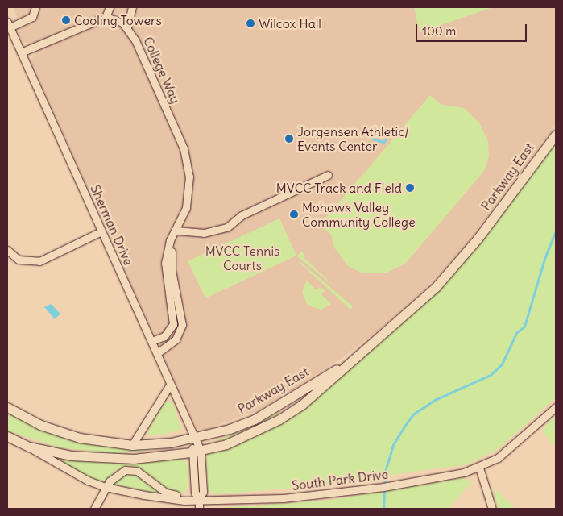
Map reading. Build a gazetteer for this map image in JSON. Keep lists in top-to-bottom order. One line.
{"streets":{"street":["College Way","Parkway East","Sherman Drive","South Park Drive"]},"crossings":[["College Way","Sherman Drive"],["Parkway East","Sherman Drive"],["Parkway East","South Park Drive"],["Sherman Drive","South Park Drive"]],"parks":["MVCC Tennis Courts"],"places":["Cooling Towers","Wilcox Hall","Jorgensen Athletic/ Events Center","MVCC Track and Field","Mohawk Valley Community College"],"scale_bar":"100 m"}
